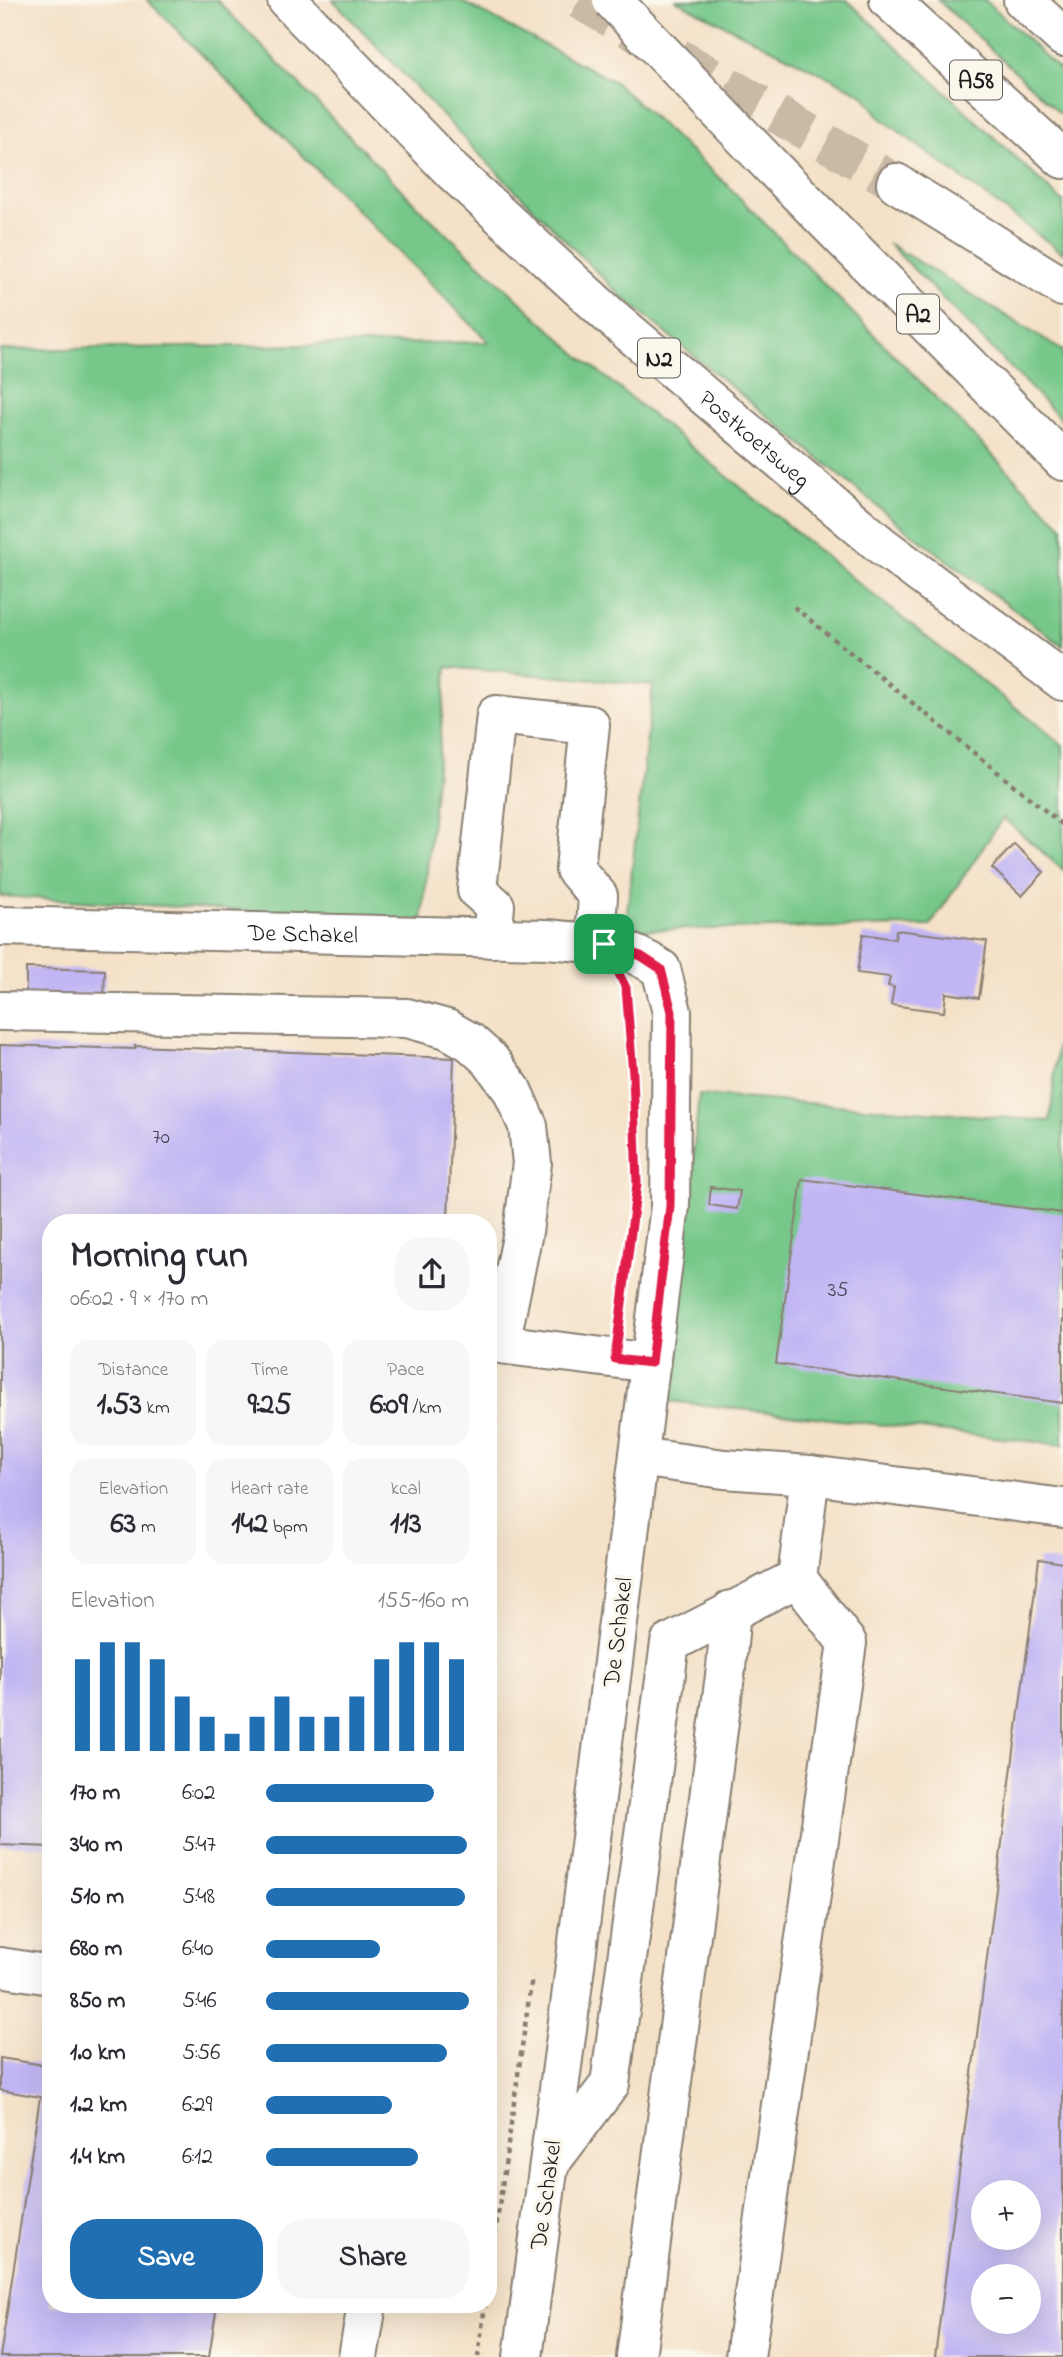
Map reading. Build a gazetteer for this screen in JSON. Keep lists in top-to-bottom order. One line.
{"streets":{"main road":["A58","A2","N2","Postkoetsweg","De Schakel"]},"house_numbers":["70","35"],"page":{"heading":["Morning run","06:02 · 9 × 170 m"],"stats":[["Distance","1.53 km"],["Time","9:25"],["Pace","6:09 /km"],["Elevation","63 m"],["Heart rate","142 bpm"],["kcal","113"]],"chart":["Elevation","155–160 m"],"list":[{"name":"170 m","note":"6:02"},{"name":"340 m","note":"5:47"},{"name":"510 m","note":"5:48"},{"name":"680 m","note":"6:40"},{"name":"850 m","note":"5:46"},{"name":"1.0 km","note":"5:56"},{"name":"1.2 km","note":"6:29"},{"name":"1.4 km","note":"6:12"}],"map_buttons":["+","−"],"buttons":["Save","Share"]}}
